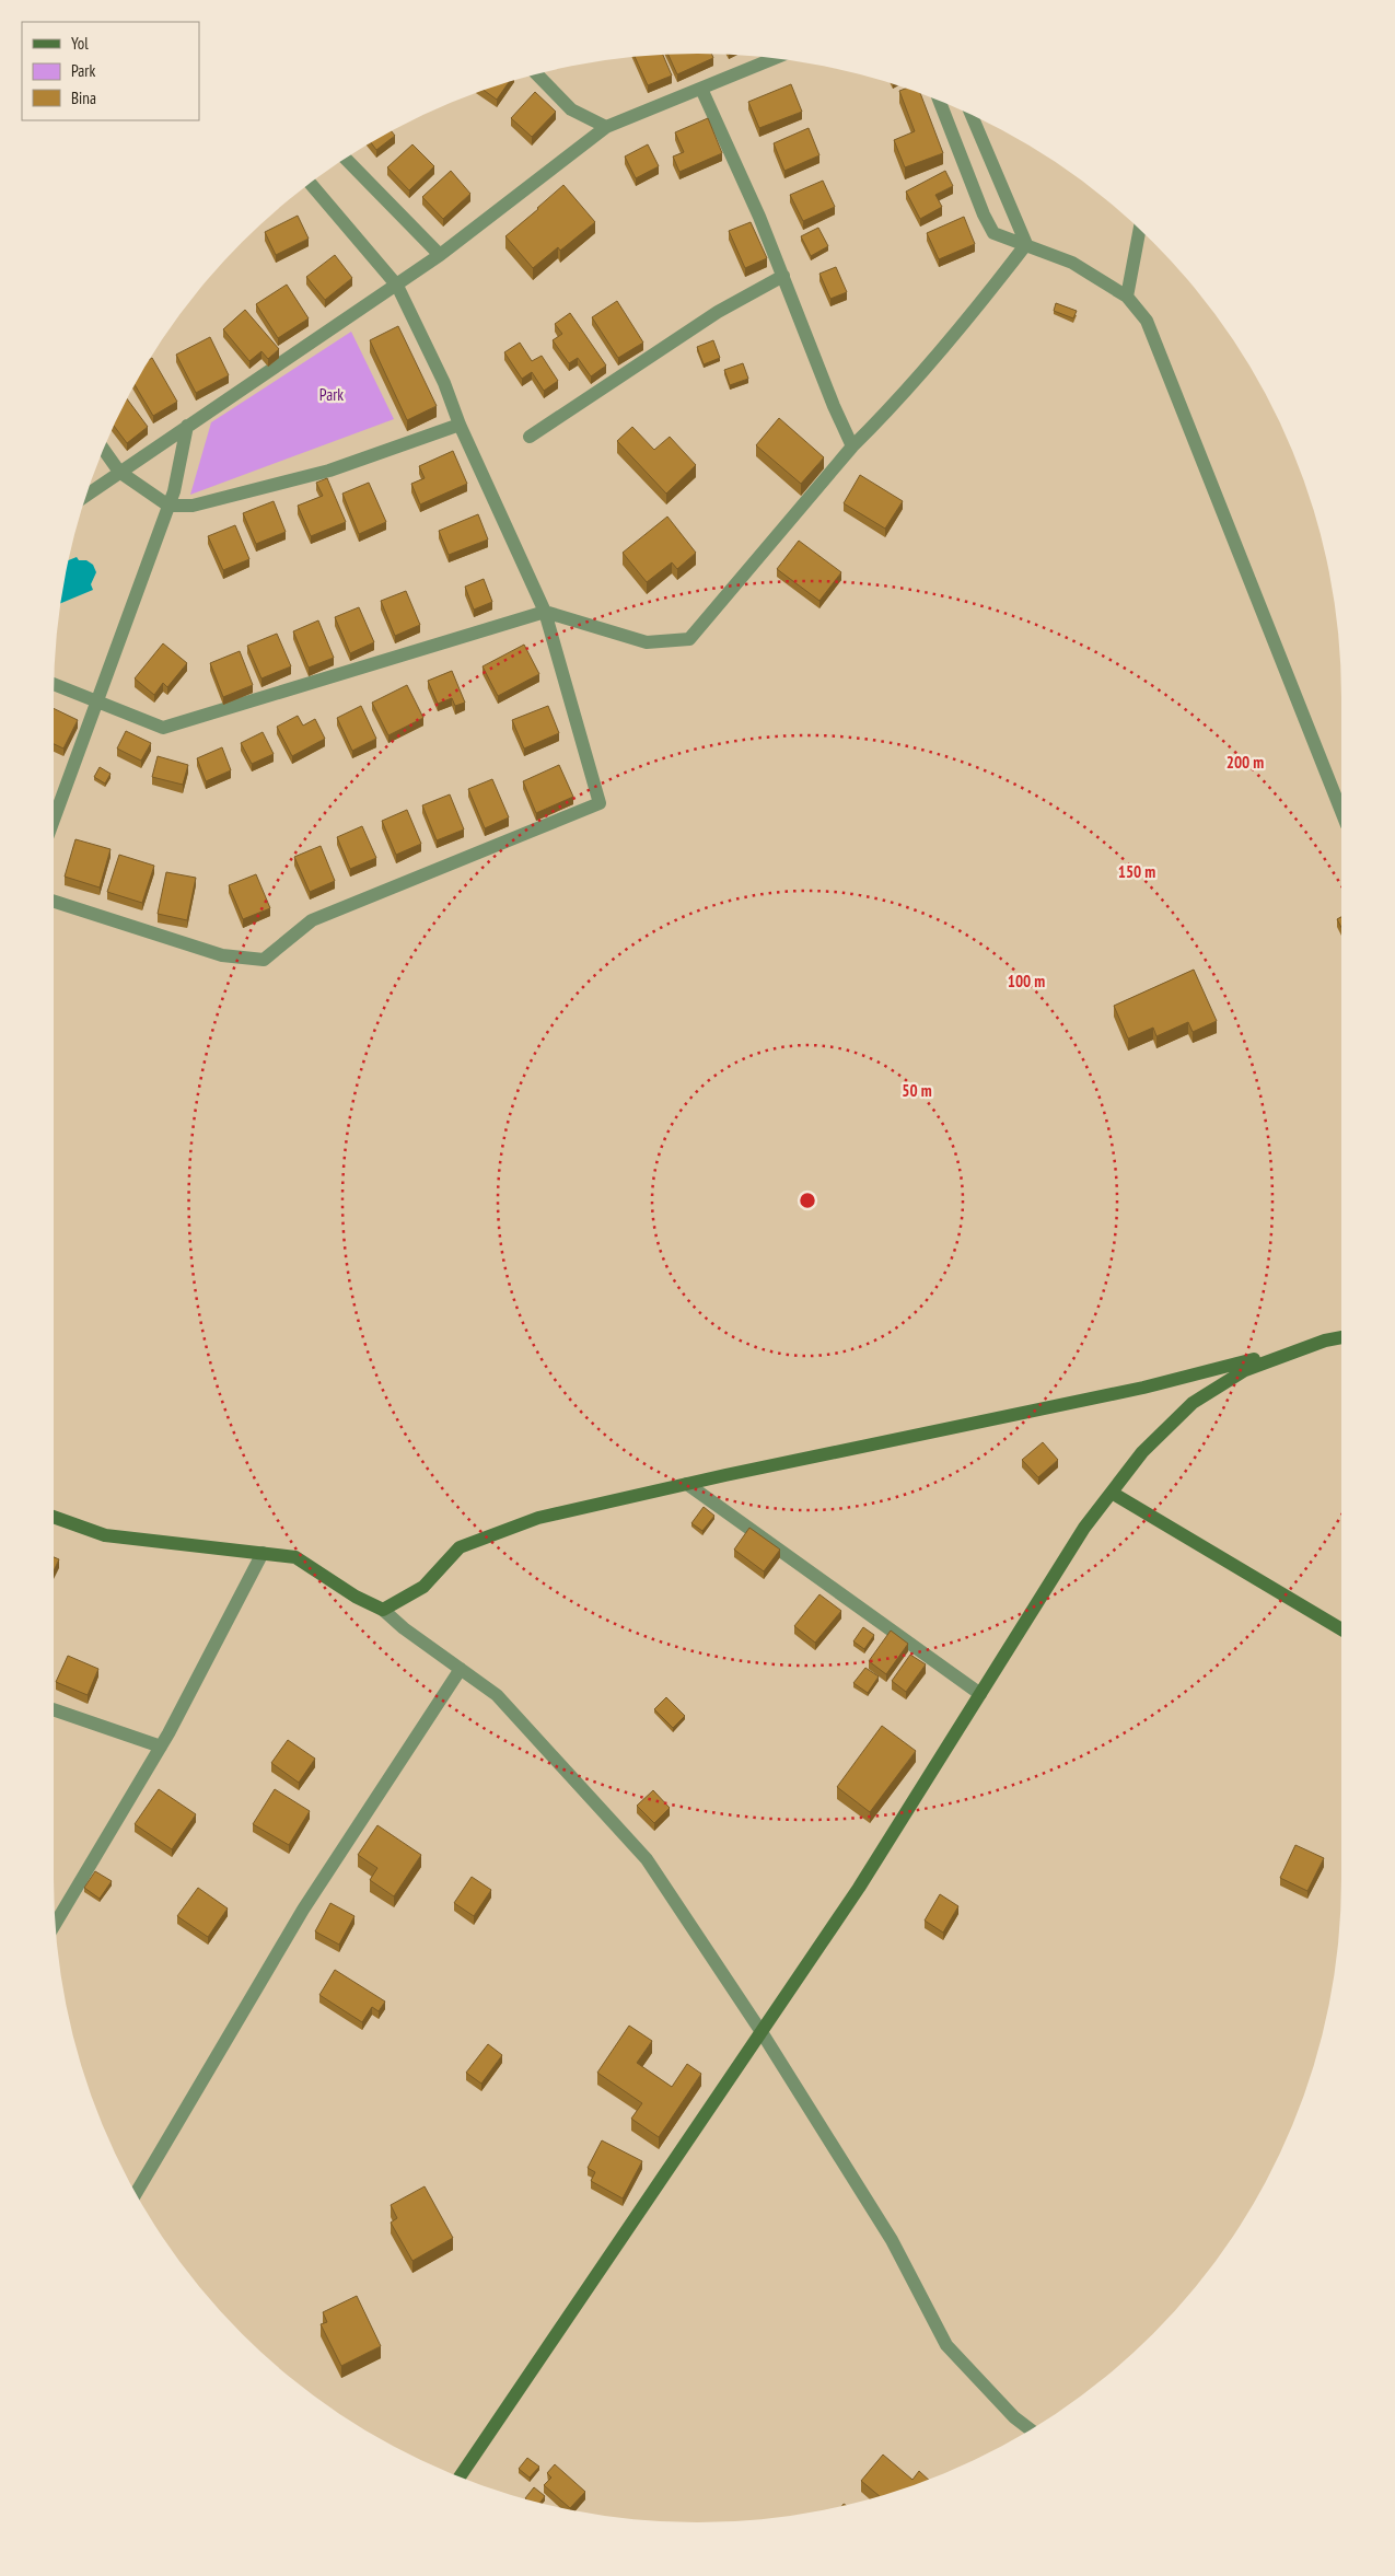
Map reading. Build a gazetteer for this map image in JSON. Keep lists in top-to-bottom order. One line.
{"parks":["Park"],"legend":["Yol","Park","Bina"],"rings":["200 m","150 m","100 m","50 m"]}
